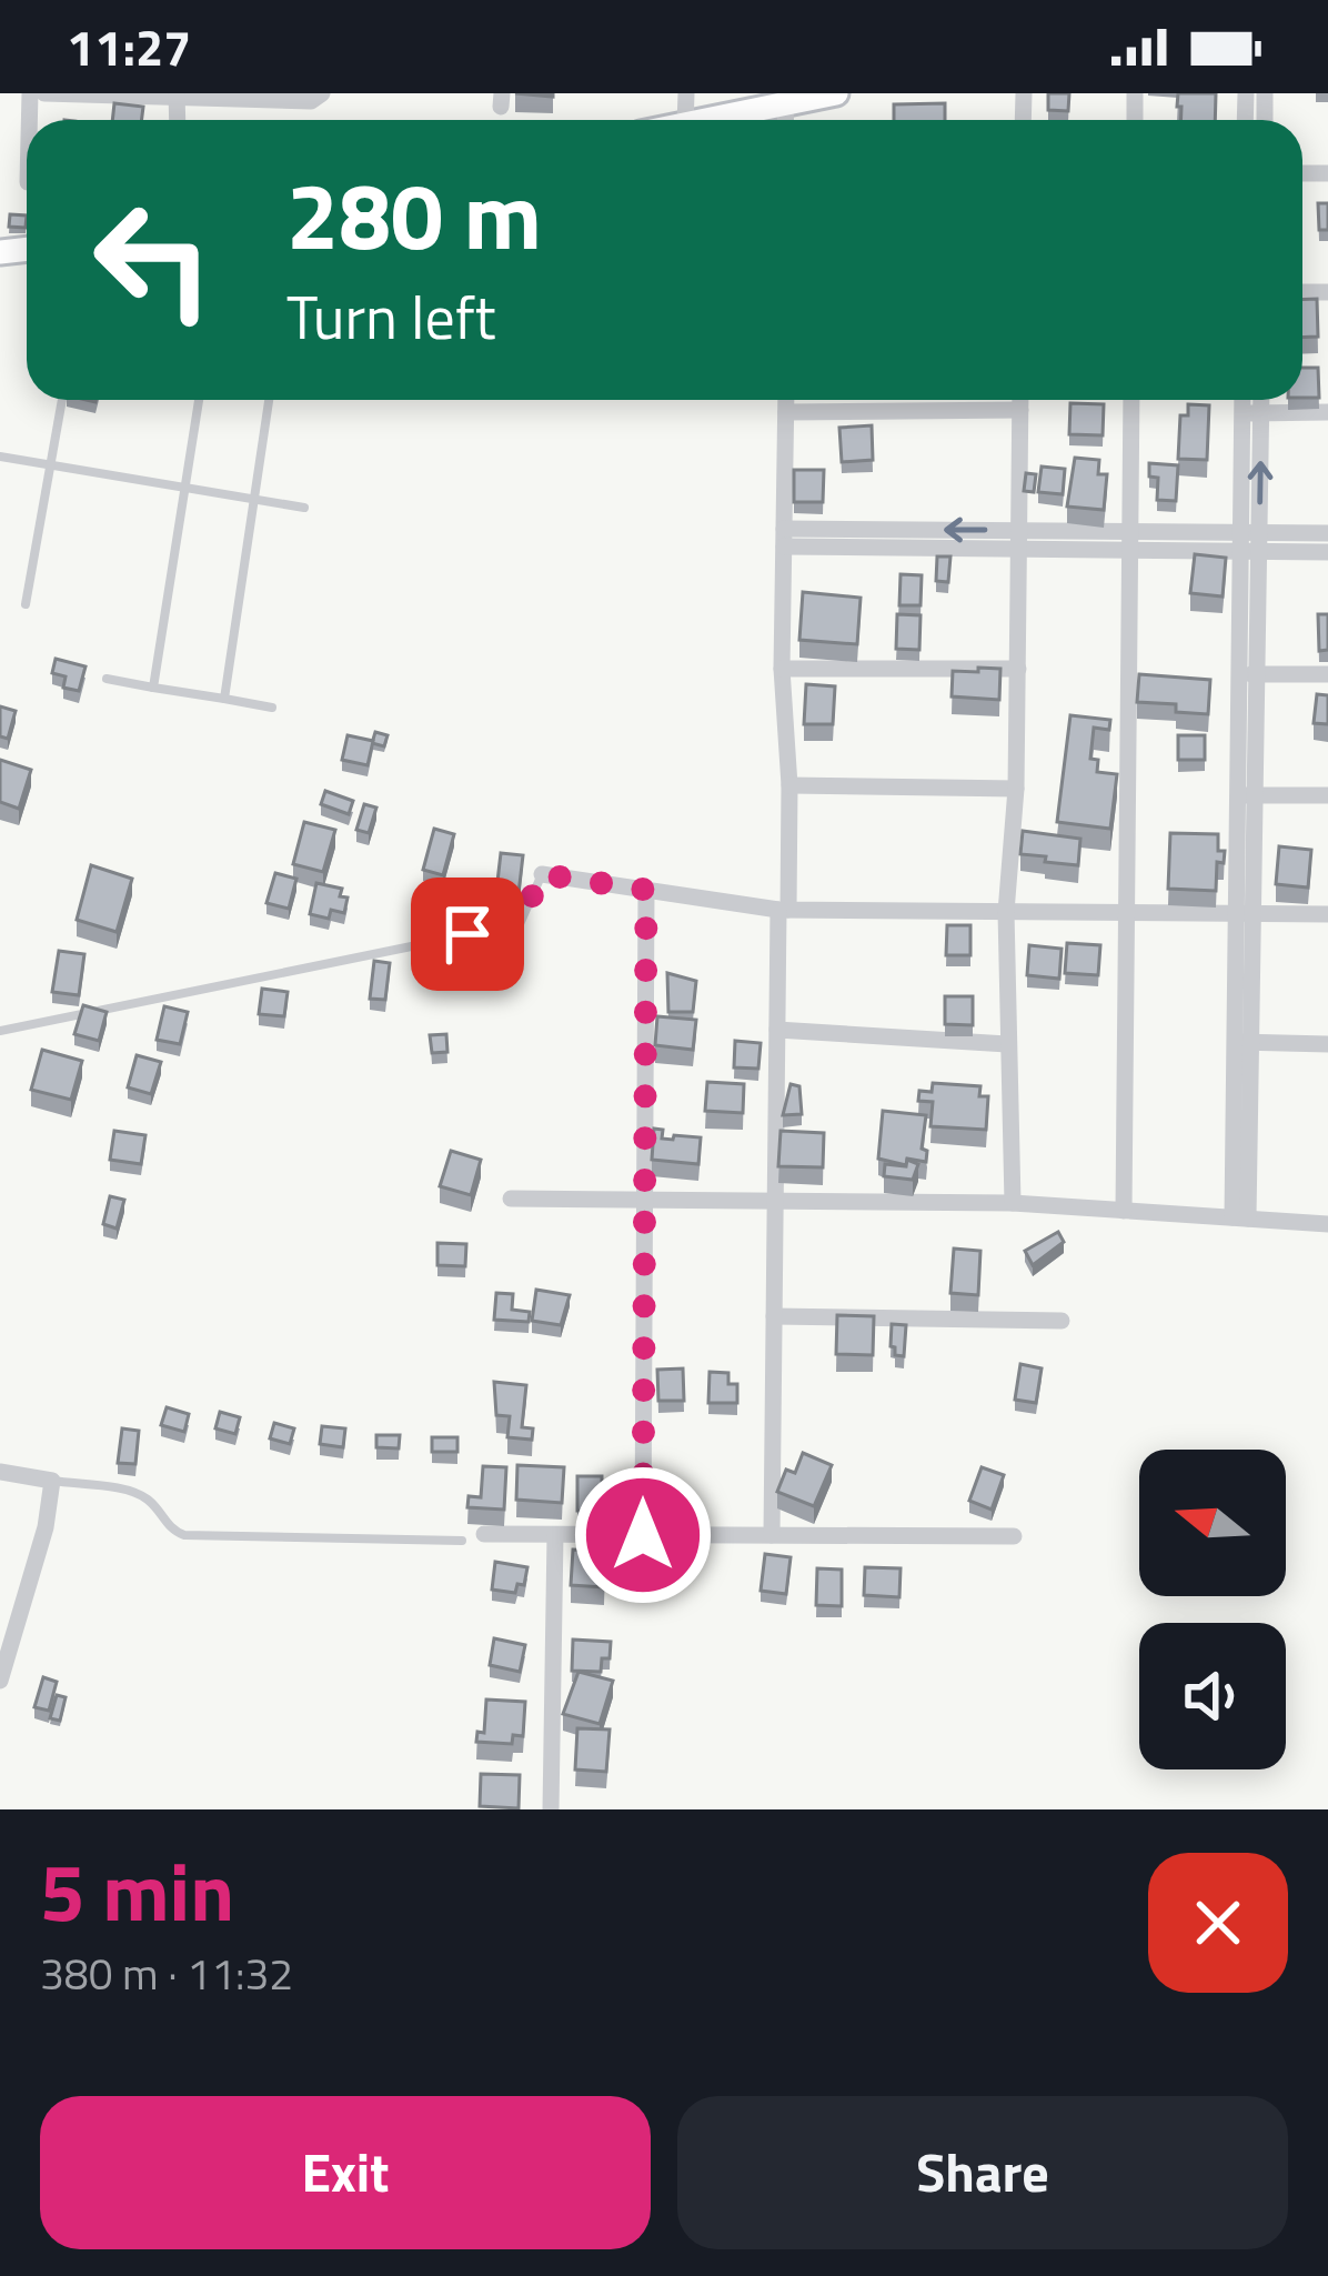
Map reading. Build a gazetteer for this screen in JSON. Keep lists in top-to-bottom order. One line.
{"north":"left","page":{"status":"11:27","turn":["280 m","Turn left"],"heading":["5 min","380 m · 11:32"],"buttons":["Exit","Share"]}}
